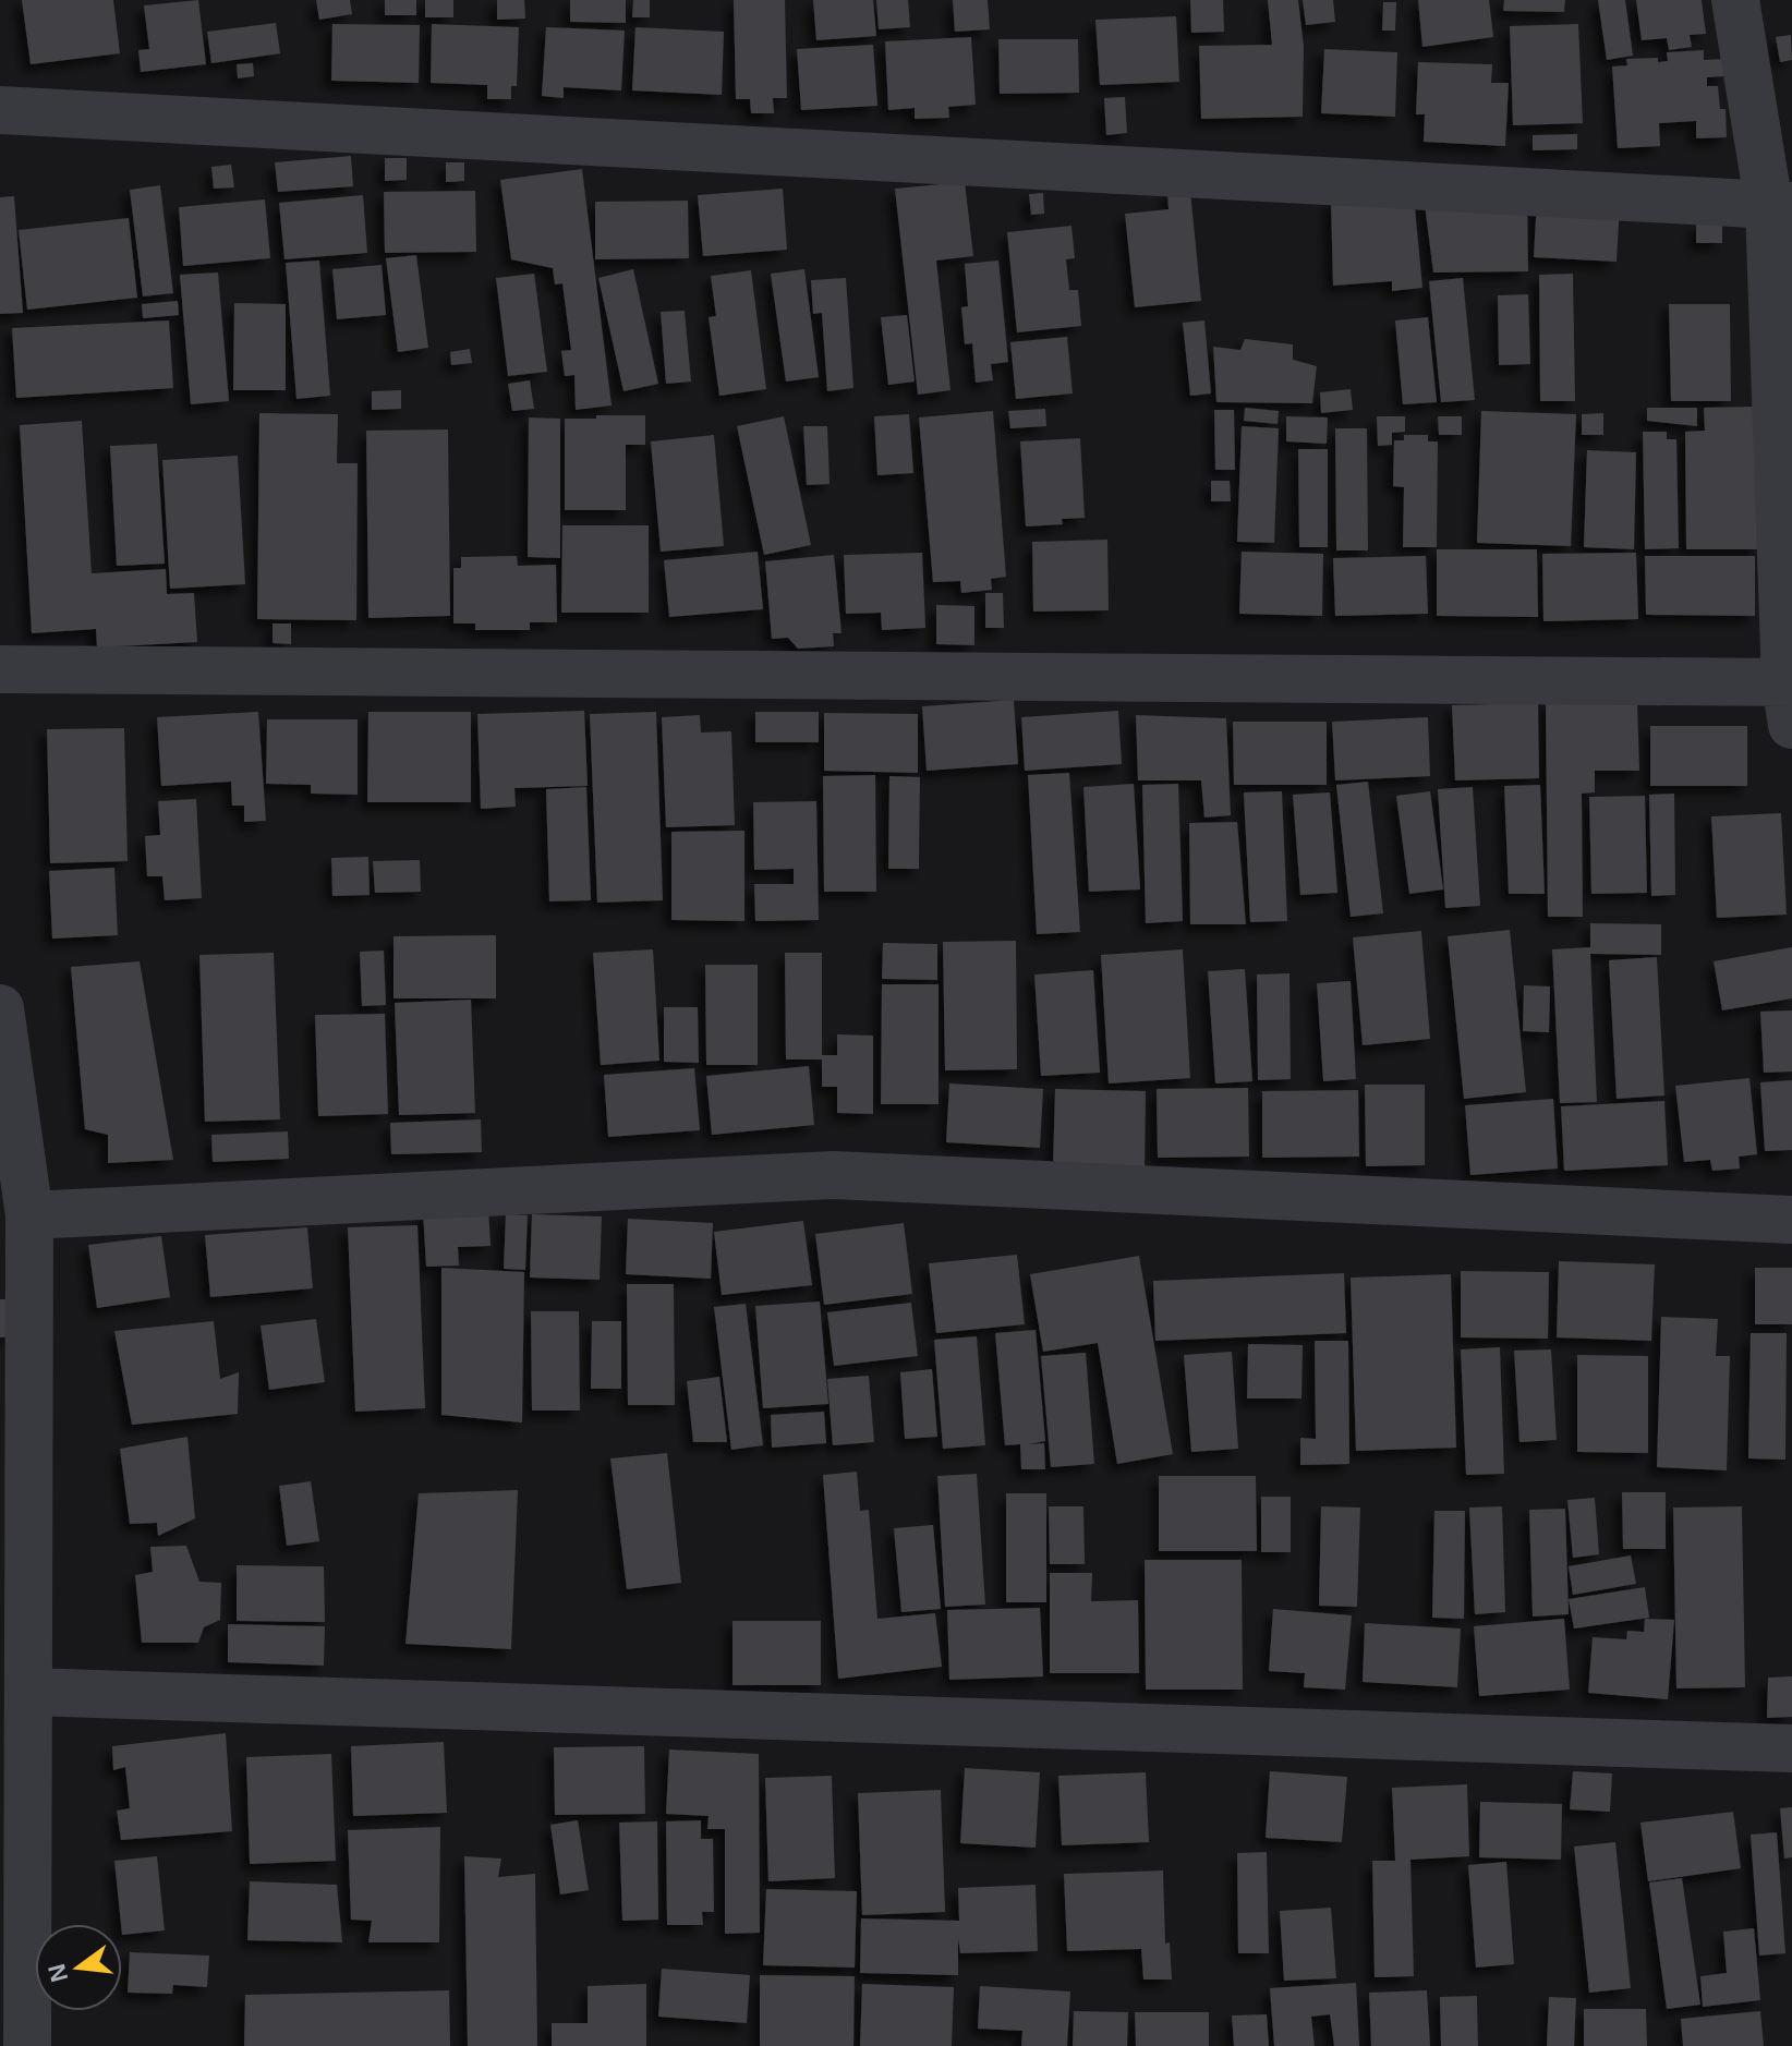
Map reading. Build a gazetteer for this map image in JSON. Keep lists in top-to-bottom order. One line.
{"north":"left"}
